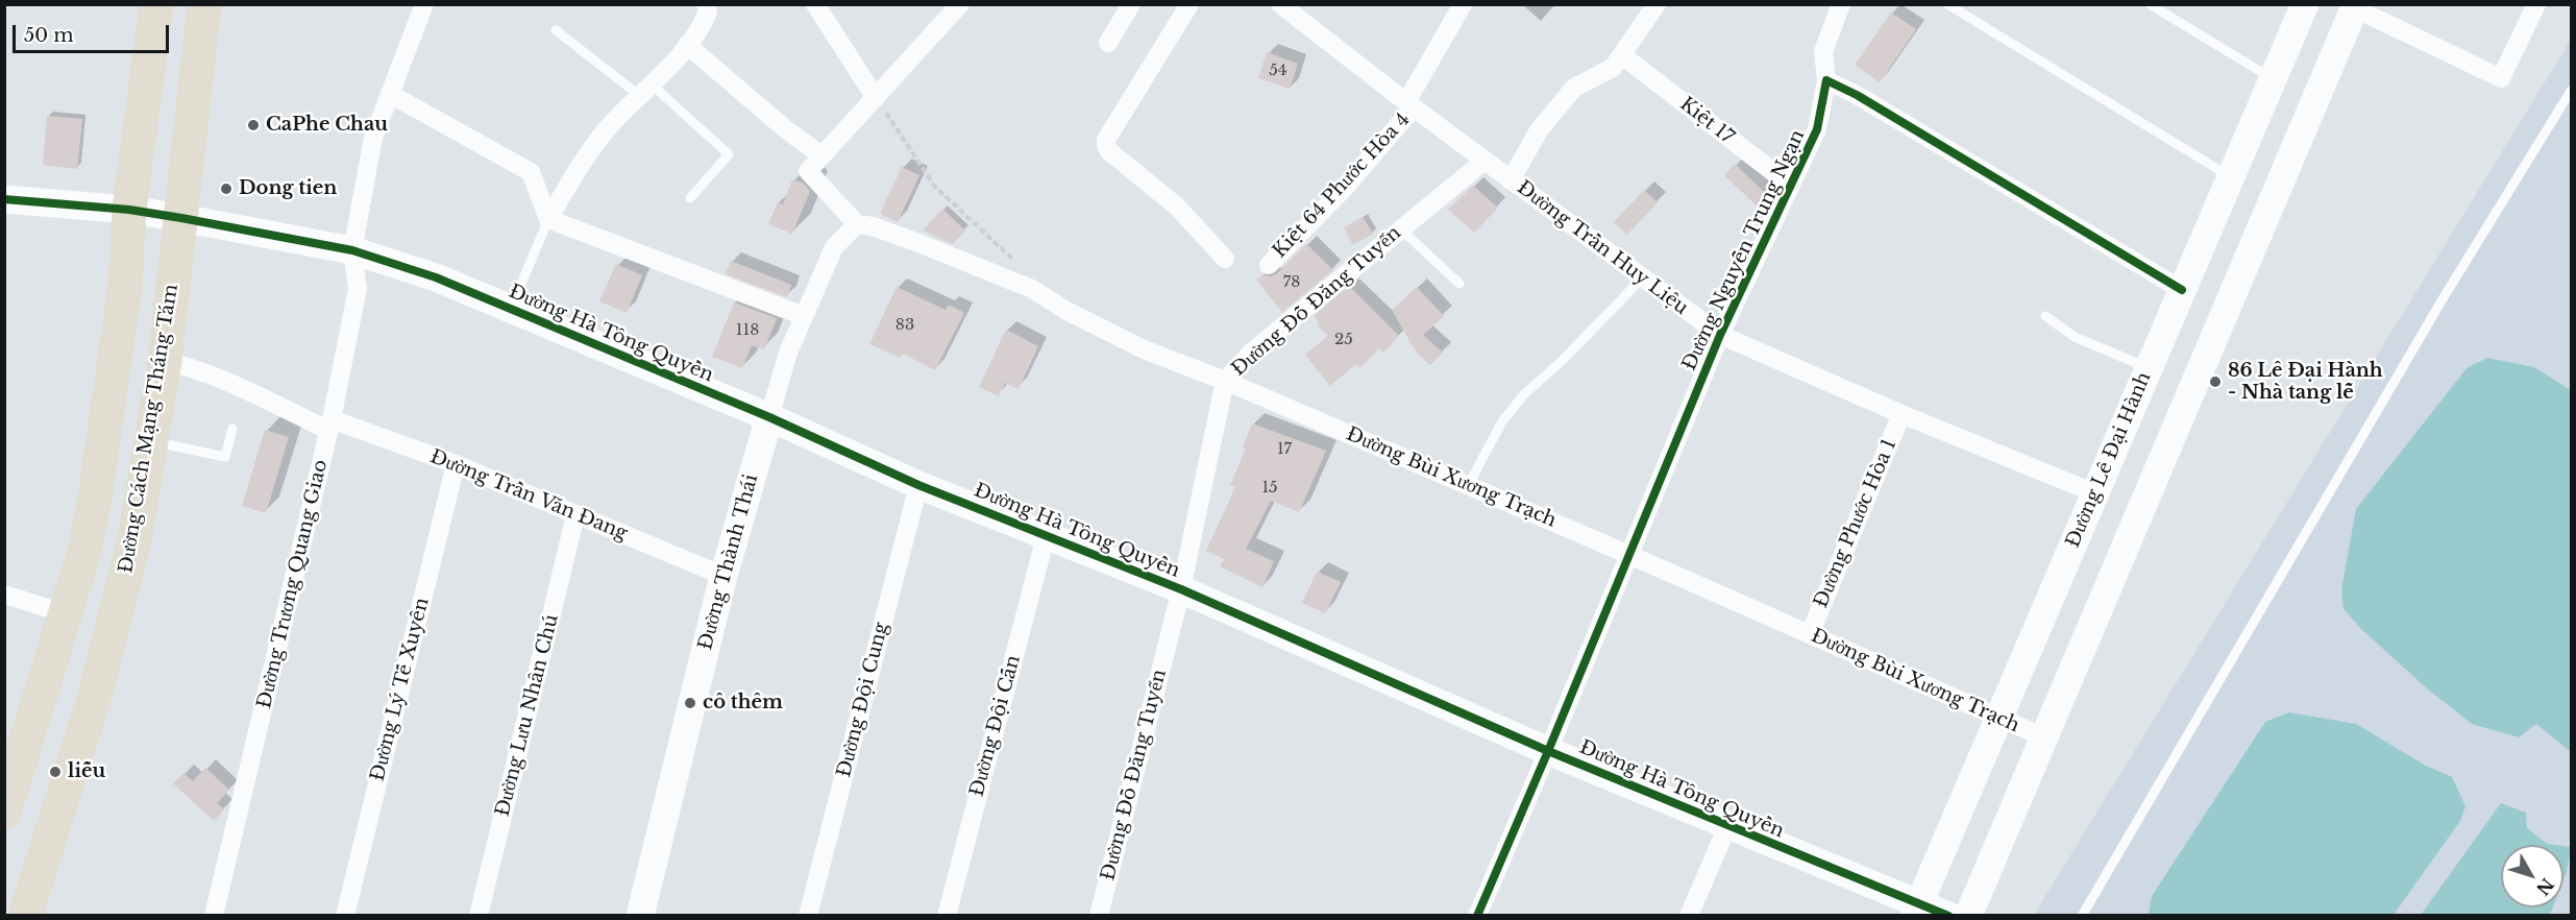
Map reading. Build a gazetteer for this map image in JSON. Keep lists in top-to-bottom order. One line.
{"streets":{"highway":["Đường Cách Mạng Tháng Tám"],"street":["Kiệt 17","Kiệt 64 Phước Hòa 4","Đường Trần Huy Liệu","Đường Nguyễn Trung Ngạn","Đường Đỗ Đăng Tuyển","Đường Hà Tông Quyền","Đường Lê Đại Hành","Đường Bùi Xương Trạch","Đường Trần Văn Đang","Đường Phước Hòa 1","Đường Thành Thái","Đường Trương Quang Giao","Đường Lý Tế Xuyên","Đường Đội Cung","Đường Lưu Nhân Chú","Đường Đội Cấn"]},"crossings":[["Kiệt 17","Đường Nguyễn Trung Ngạn"],["Kiệt 64 Phước Hòa 4","Đường Trần Huy Liệu"],["Đường Trần Huy Liệu","Đường Nguyễn Trung Ngạn"],["Đường Trần Huy Liệu","Đường Đỗ Đăng Tuyển"],["Đường Trần Huy Liệu","Đường Lê Đại Hành"],["Đường Trần Huy Liệu","Đường Phước Hòa 1"],["Đường Nguyễn Trung Ngạn","Đường Hà Tông Quyền"],["Đường Nguyễn Trung Ngạn","Đường Bùi Xương Trạch"],["Đường Đỗ Đăng Tuyển","Đường Hà Tông Quyền"],["Đường Đỗ Đăng Tuyển","Đường Bùi Xương Trạch"],["Đường Hà Tông Quyền","Đường Cách Mạng Tháng Tám"],["Đường Hà Tông Quyền","Đường Lê Đại Hành"],["Đường Hà Tông Quyền","Đường Thành Thái"],["Đường Hà Tông Quyền","Đường Trương Quang Giao"],["Đường Hà Tông Quyền","Đường Đội Cung"],["Đường Hà Tông Quyền","Đường Đội Cấn"],["Đường Cách Mạng Tháng Tám","Đường Trần Văn Đang"],["Đường Lê Đại Hành","Đường Bùi Xương Trạch"],["Đường Bùi Xương Trạch","Đường Phước Hòa 1"],["Đường Bùi Xương Trạch","Đường Thành Thái"],["Đường Trần Văn Đang","Đường Thành Thái"],["Đường Trần Văn Đang","Đường Trương Quang Giao"],["Đường Trần Văn Đang","Đường Lý Tế Xuyên"],["Đường Trần Văn Đang","Đường Lưu Nhân Chú"]],"places":["CaPhe Chau","Dong tien","86 Lê Đại Hành - Nhà tang lễ","cô thêm","liễu"],"house_numbers":["54","78","83","118","25","17","15"],"scale_bar":"50 m","north":"bottom right"}
